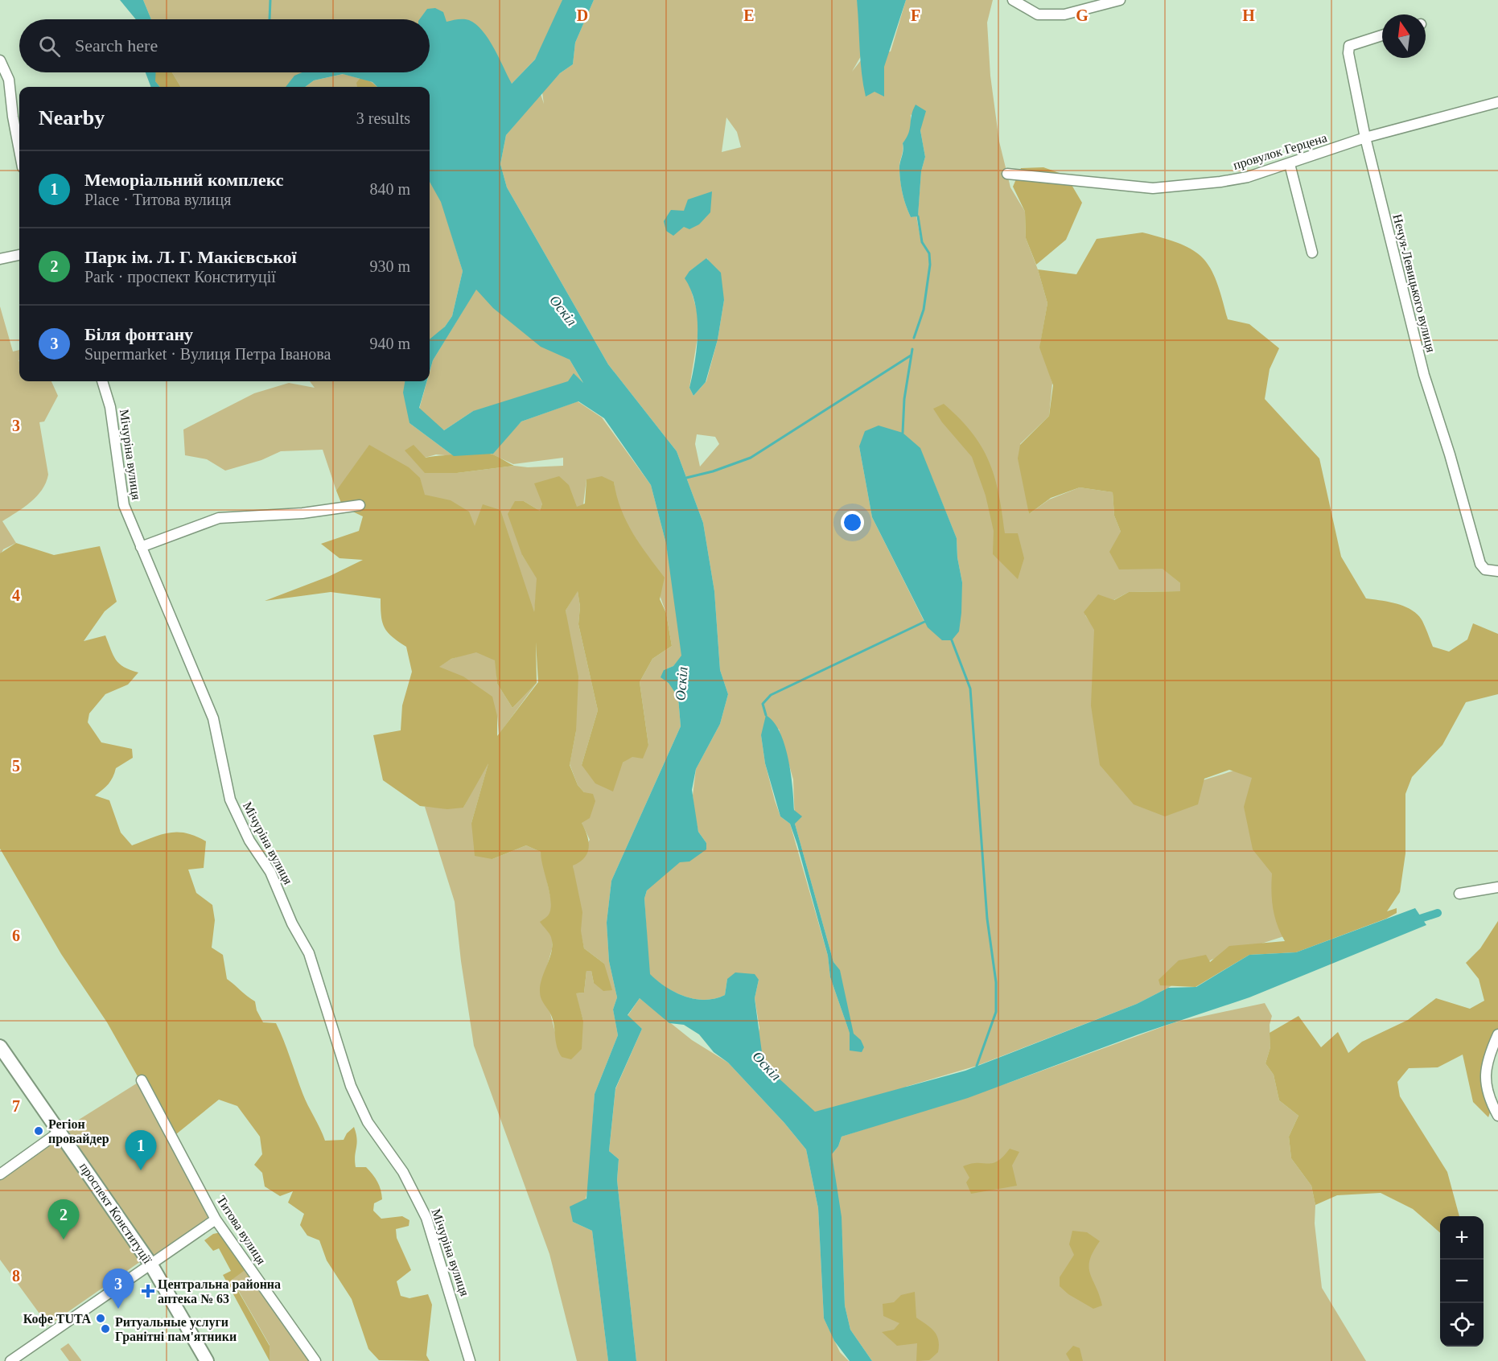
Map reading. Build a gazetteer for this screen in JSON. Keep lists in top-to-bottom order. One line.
{"streets":{"main road":["проспект Конституції"],"street":["провулок Герцена","Нечуя-Левицького вулиця","Мічуріна вулиця","Титова вулиця"]},"crossings":[["провулок Герцена","Нечуя-Левицького вулиця"]],"water":["Оскіл"],"places":{"other":["Регіон провайдер","Кофе TUTA","Ритуальные услуги Гранітні пам'ятники"],"health":["Центральна районна аптека № 63"]},"north":"top","page":{"search":"Search here","heading":["Nearby","3 results"],"list":[{"mark":"1","name":"Меморіальний комплекс","note":"Place · Титова вулиця","value":"840 m"},{"mark":"2","name":"Парк ім. Л. Г. Макієвської","note":"Park · проспект Конституції","value":"930 m"},{"mark":"3","name":"Біля фонтану","note":"Supermarket · Вулиця Петра Іванова","value":"940 m"}],"pins":["1","2","3"],"map_buttons":["+","−"]},"grid":{"columns":["D","E","F","G","H"],"rows":["3","4","5","6","7","8"]}}
